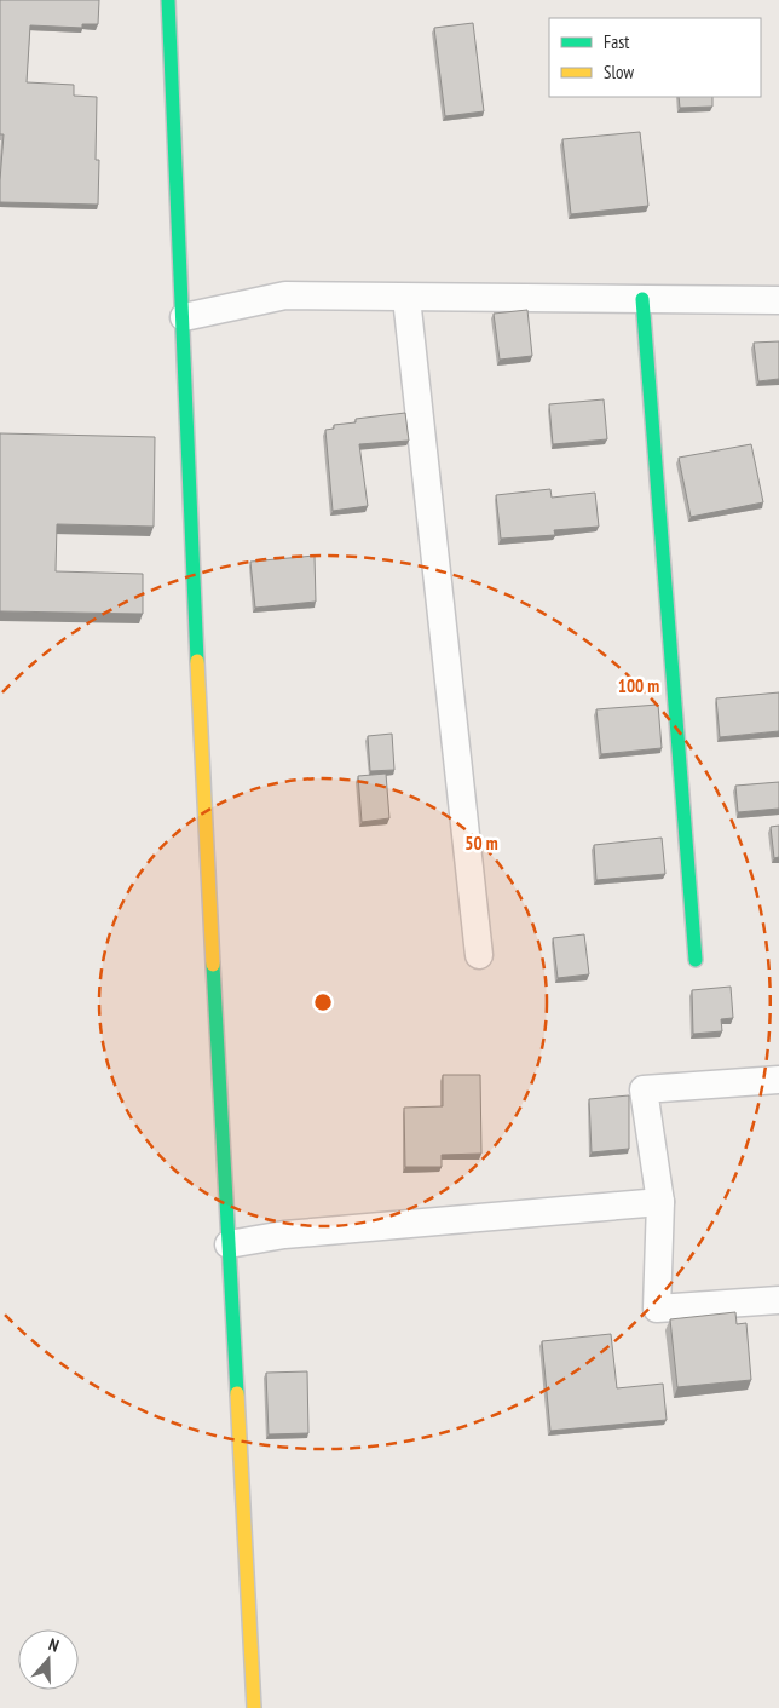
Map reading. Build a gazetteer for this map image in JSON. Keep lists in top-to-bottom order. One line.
{"legend":["Fast","Slow"],"north":"top","rings":["100 m","50 m"]}
